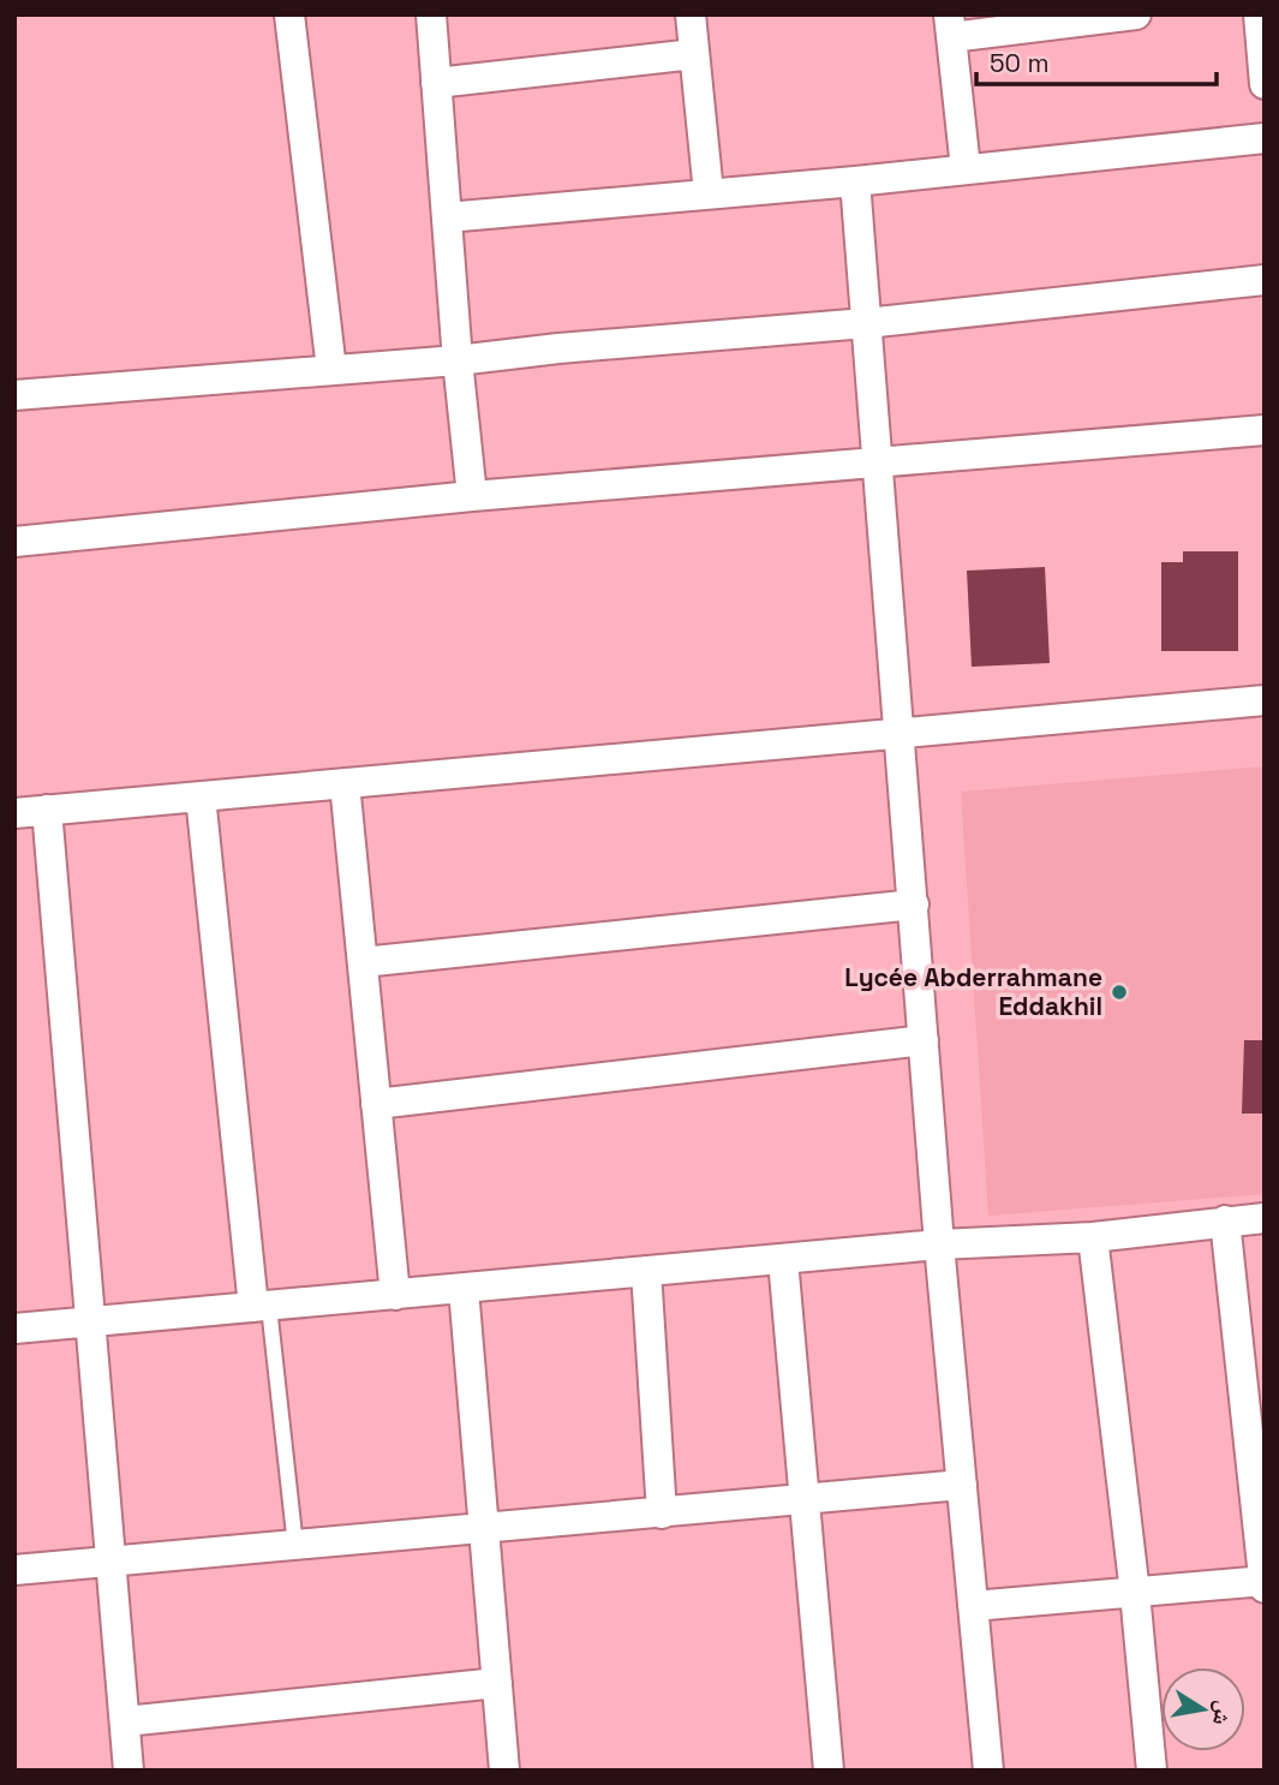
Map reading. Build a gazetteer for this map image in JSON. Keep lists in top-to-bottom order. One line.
{"places":["Lycée Abderrahmane Eddakhil"],"scale_bar":"50 m","north":"right"}
